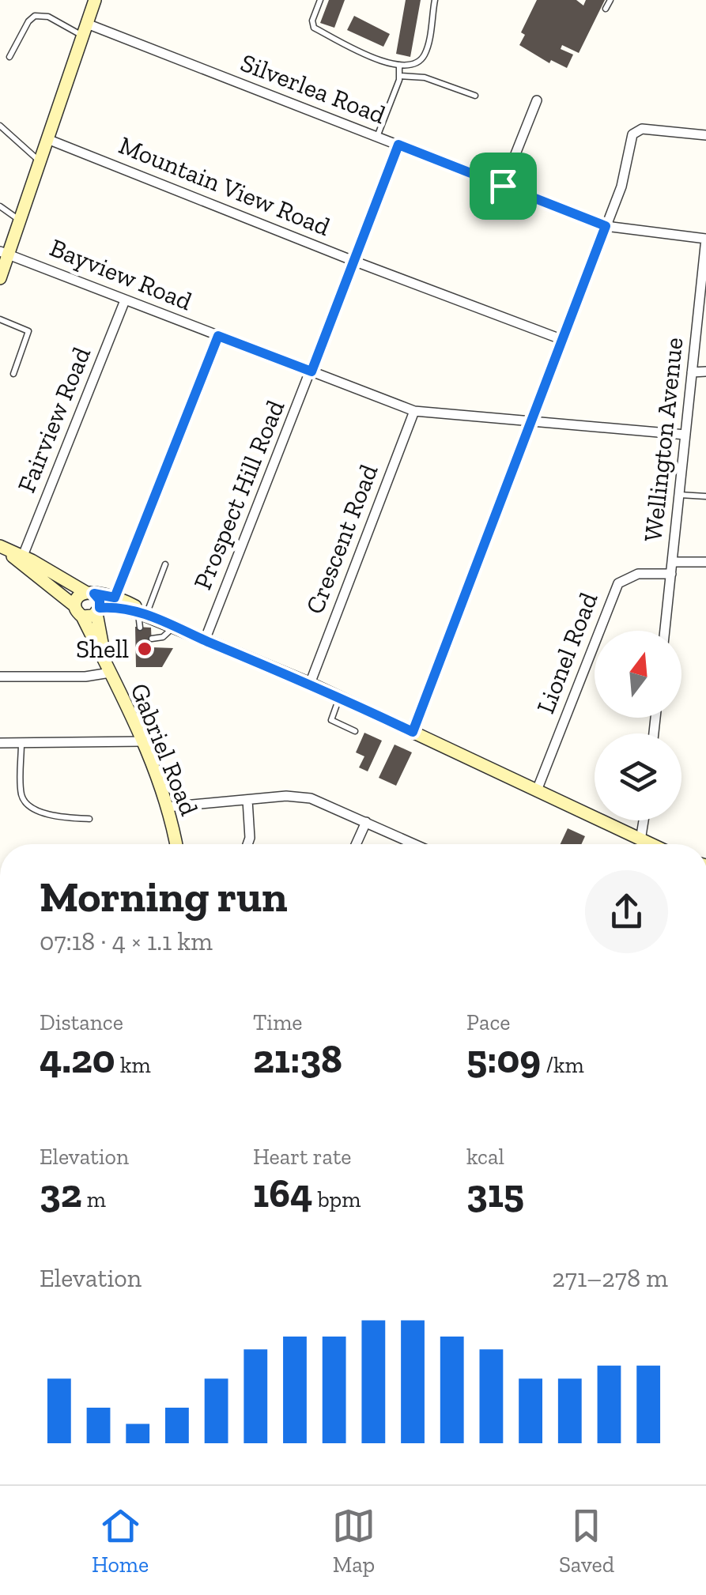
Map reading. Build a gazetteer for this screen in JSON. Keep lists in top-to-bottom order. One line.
{"streets":{"main road":["Gabriel Road"],"street":["Silverlea Road","Mountain View Road","Bayview Road","Fairview Road","Wellington Avenue","Prospect Hill Road","Crescent Road","Lionel Road"]},"crossings":[["Silverlea Road","Wellington Avenue"],["Silverlea Road","Prospect Hill Road"],["Mountain View Road","Prospect Hill Road"],["Bayview Road","Fairview Road"],["Bayview Road","Wellington Avenue"],["Bayview Road","Prospect Hill Road"],["Bayview Road","Crescent Road"],["Wellington Avenue","Lionel Road"]],"places":["Shell"],"north":"top","page":{"heading":["Morning run","07:18 · 4 × 1.1 km"],"stats":[["Distance","4.20 km"],["Time","21:38"],["Pace","5:09 /km"],["Elevation","32 m"],["Heart rate","164 bpm"],["kcal","315"]],"chart":["Elevation","271–278 m"],"tabs":["Home","Map","Saved"]}}
